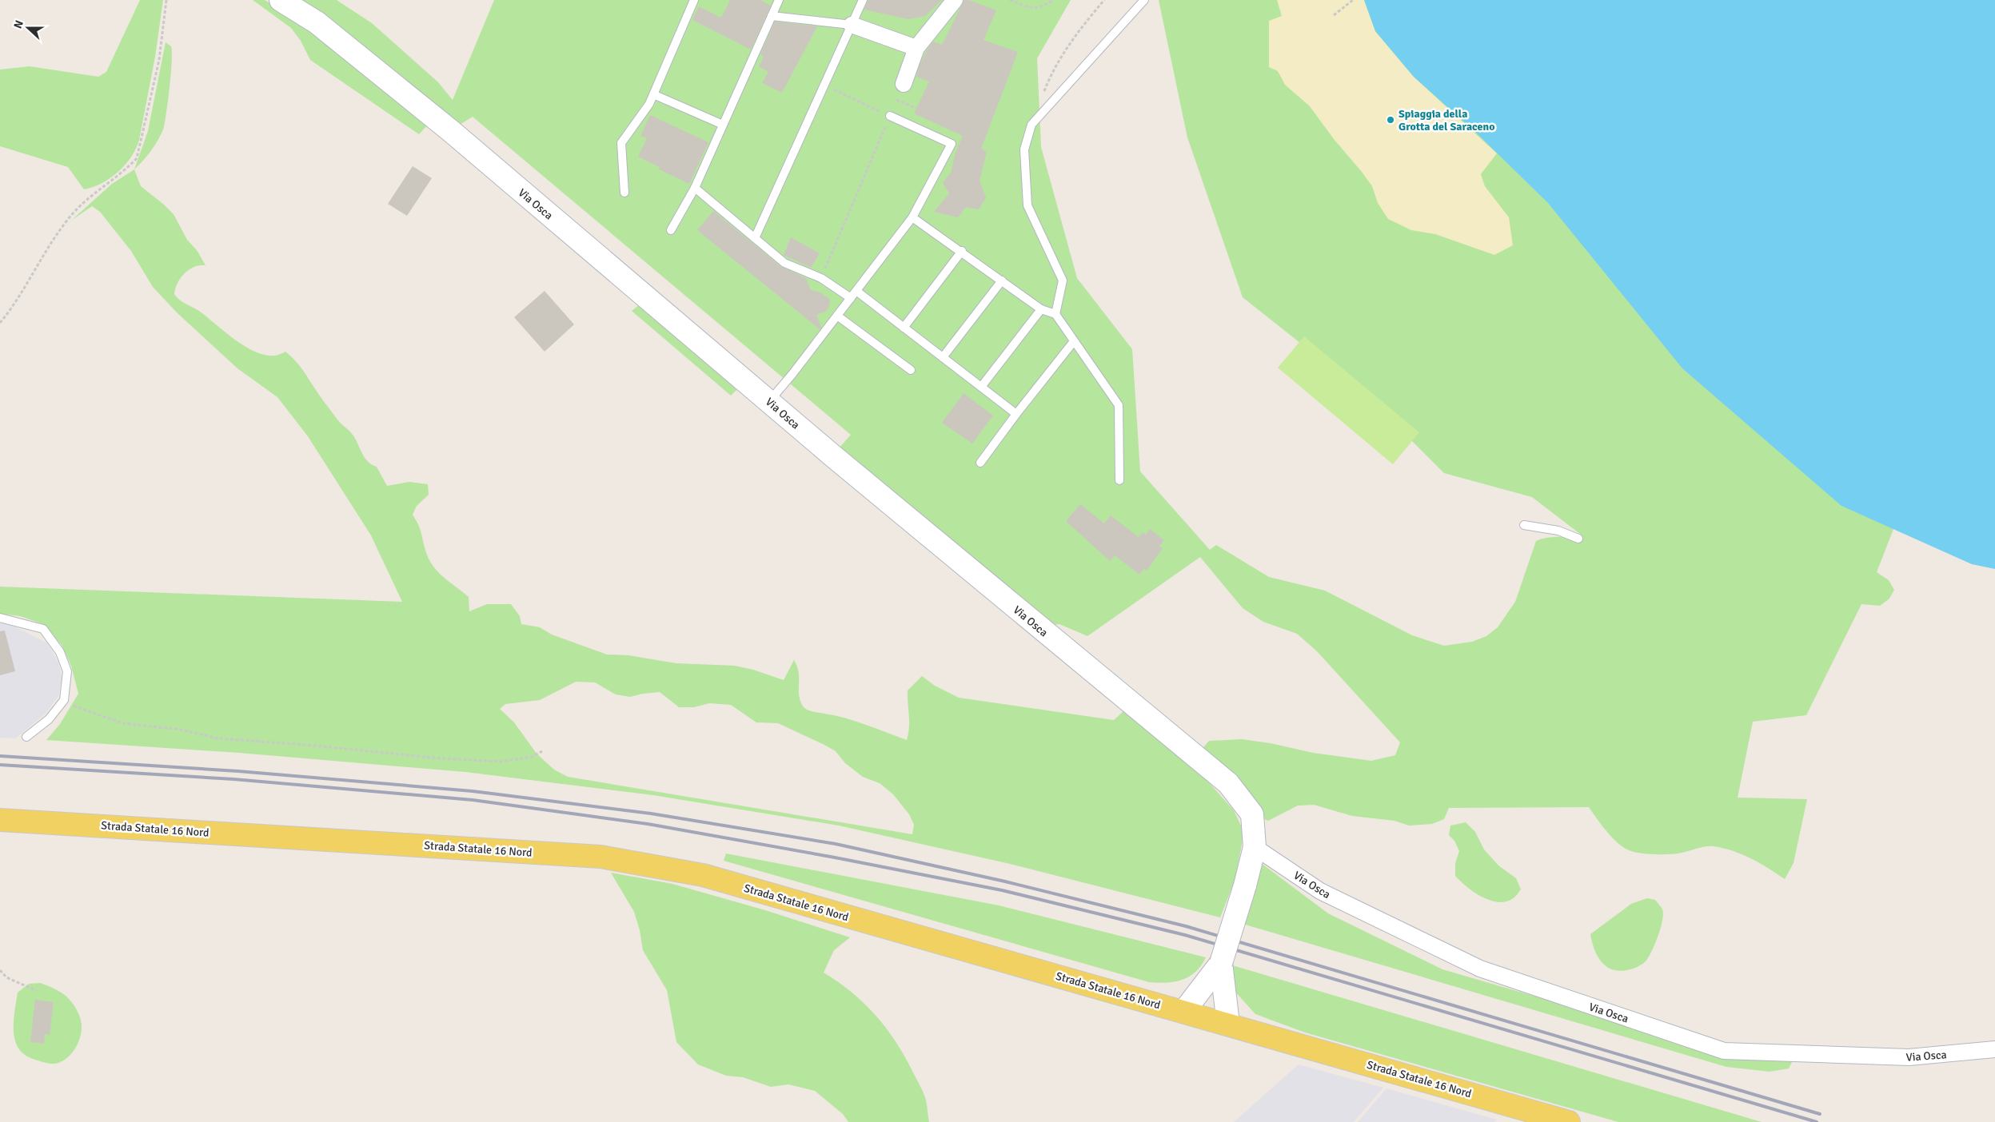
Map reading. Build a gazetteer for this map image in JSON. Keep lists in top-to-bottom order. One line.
{"streets":{"main road":["Strada Statale 16 Nord"],"street":["Via Osca"]},"places":["Spiaggia della Grotta del Saraceno"],"north":"left"}
